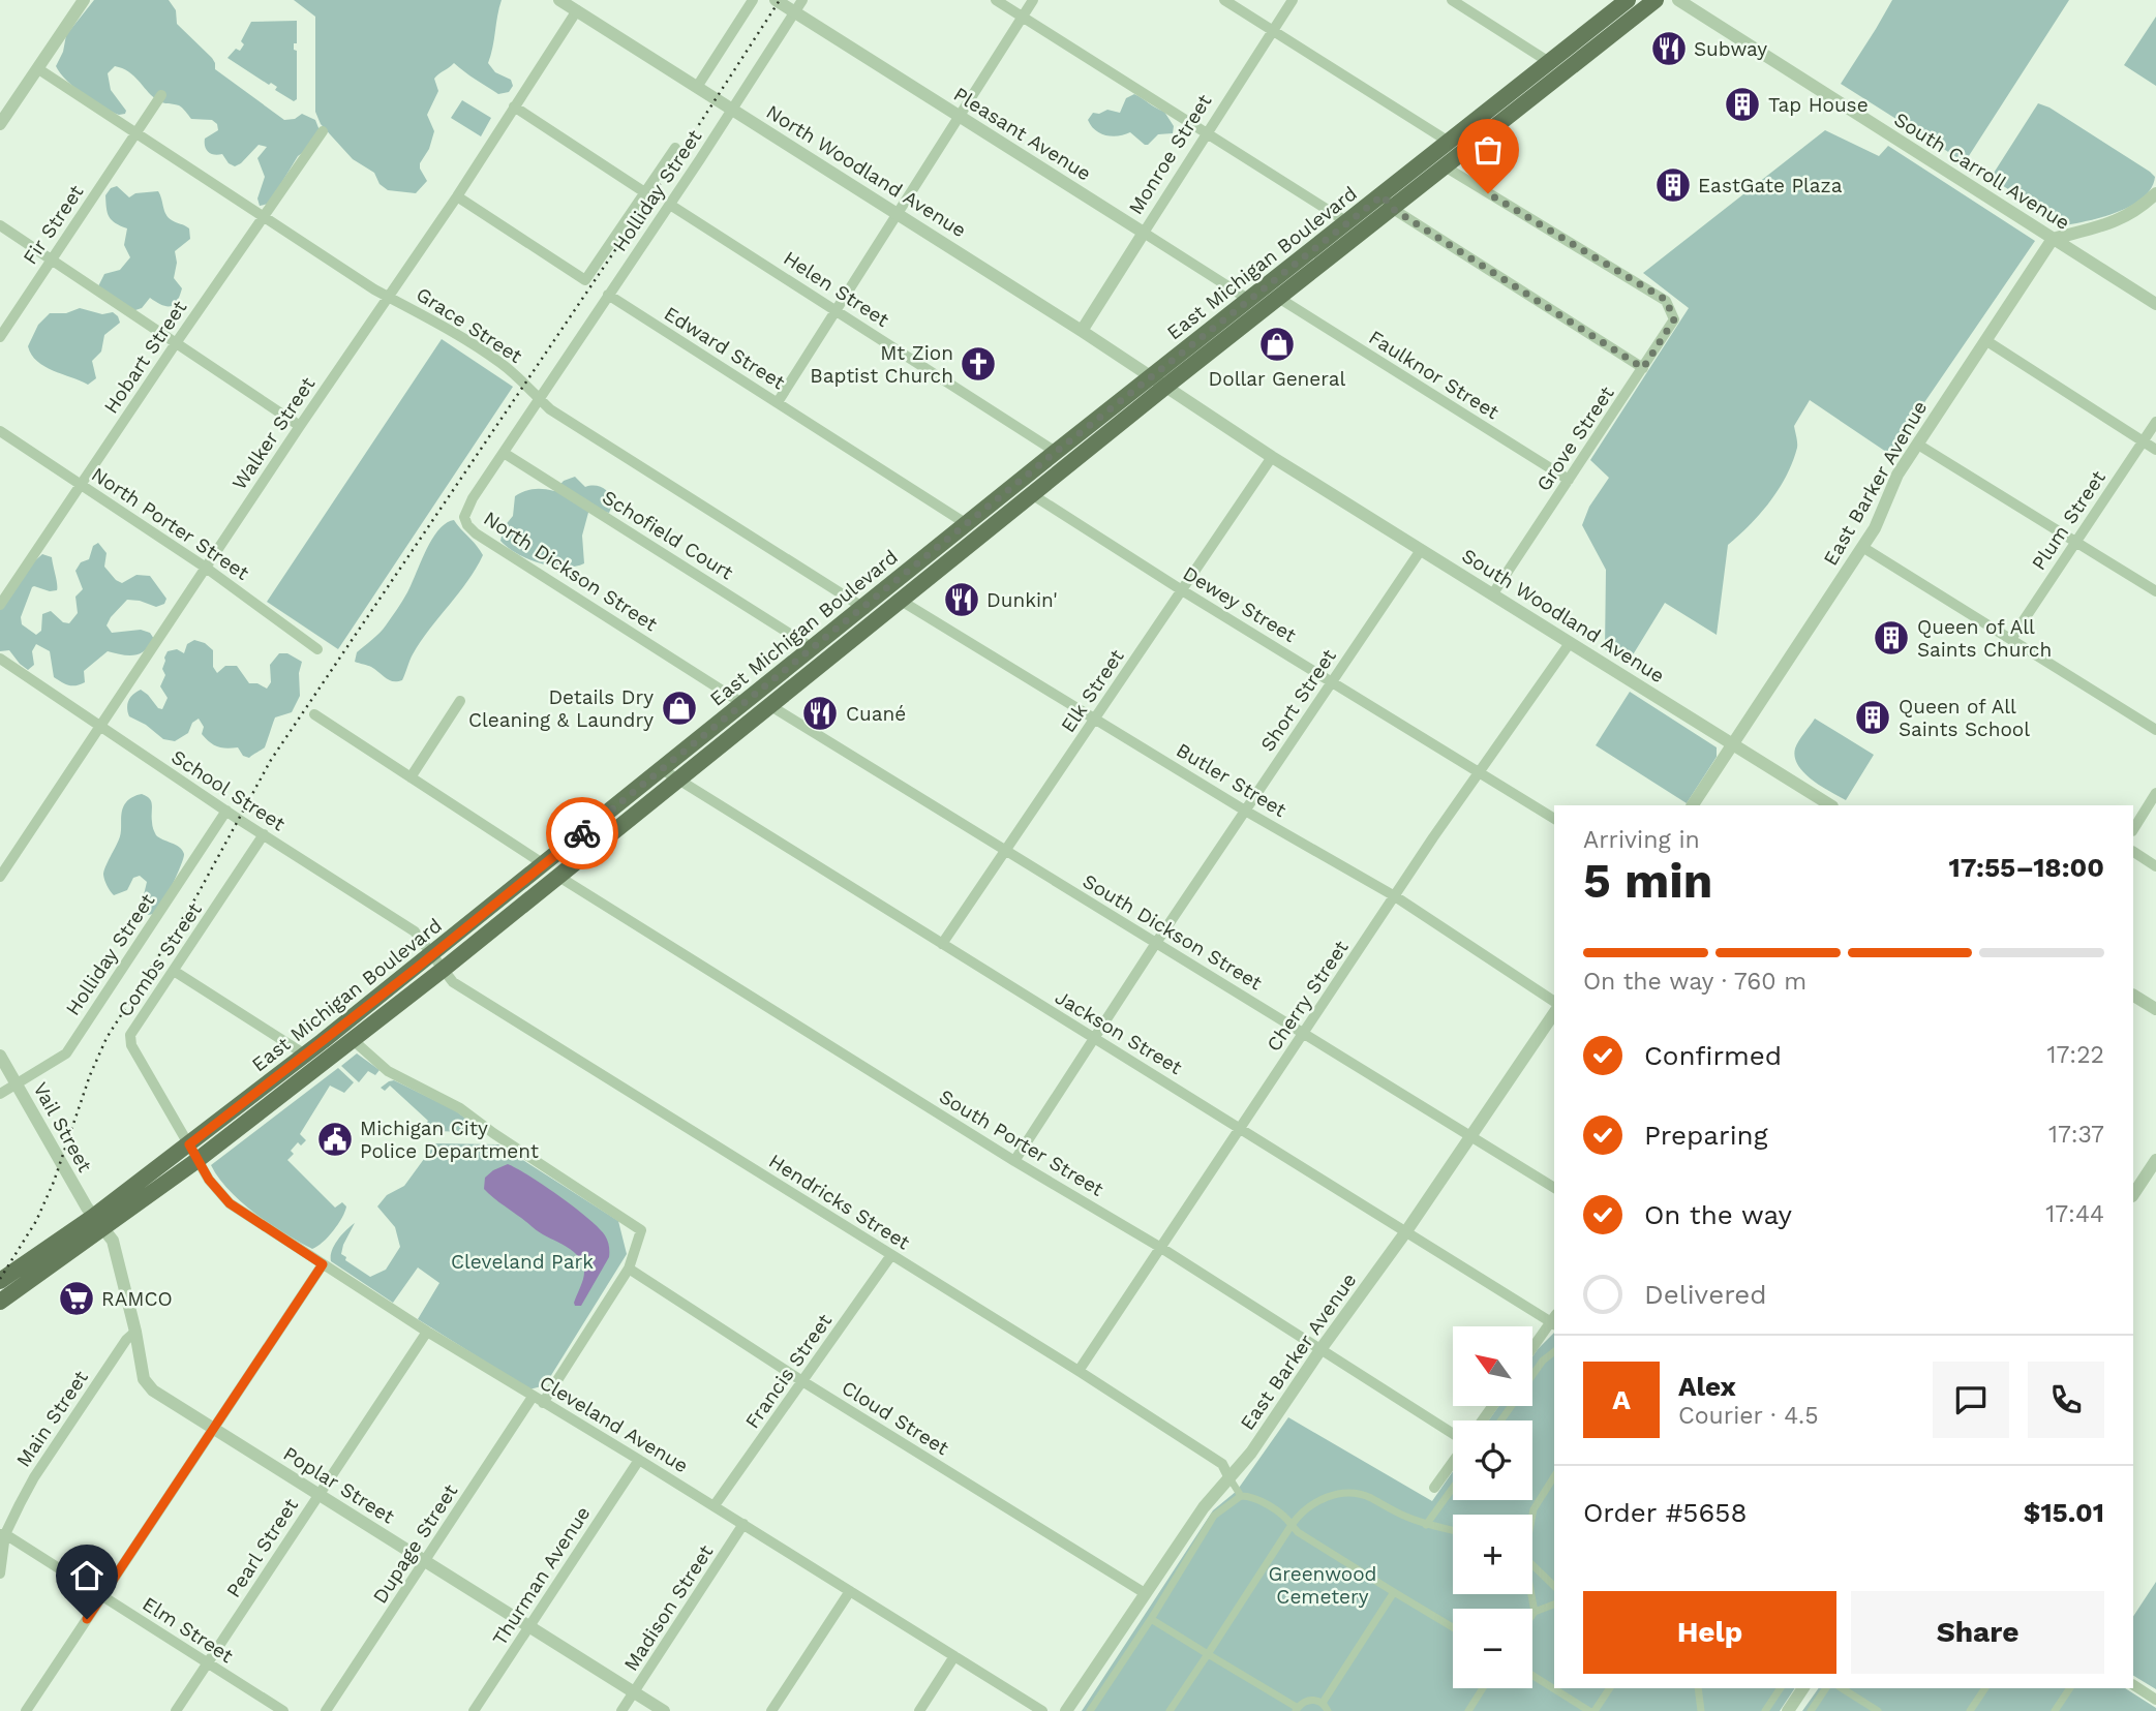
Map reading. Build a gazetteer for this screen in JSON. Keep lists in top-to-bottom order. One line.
{"streets":{"main road":["East Michigan Boulevard"],"street":["Pleasant Avenue","Monroe Street","North Woodland Avenue","South Carroll Avenue","Holliday Street","Fir Street","Helen Street","Grace Street","Edward Street","Hobart Street","Faulknor Street","Walker Street","Grove Street","East Barker Avenue","Plum Street","North Porter Street","Schofield Court","North Dickson Street","Dewey Street","South Woodland Avenue","Elk Street","Short Street","Butler Street","School Street","South Dickson Street","Combs Street","Cherry Street","Jackson Street","Vail Street","South Porter Street","Hendricks Street","Francis Street","Cloud Street","Main Street","Cleveland Avenue","Poplar Street","Dupage Street","Pearl Street","Thurman Avenue","Madison Street","Elm Street"]},"crossings":[["Pleasant Avenue","Monroe Street"],["Pleasant Avenue","Holliday Street"],["Pleasant Avenue","East Michigan Boulevard"],["Monroe Street","North Woodland Avenue"],["North Woodland Avenue","Holliday Street"],["North Woodland Avenue","East Michigan Boulevard"],["North Woodland Avenue","Walker Street"],["North Woodland Avenue","South Woodland Avenue"],["North Woodland Avenue","Elk Street"],["South Carroll Avenue","East Barker Avenue"],["Holliday Street","Helen Street"],["Holliday Street","Grace Street"],["Holliday Street","Edward Street"],["Holliday Street","Walker Street"],["Holliday Street","North Dickson Street"],["Holliday Street","School Street"],["Holliday Street","Vail Street"],["Fir Street","Grace Street"],["East Michigan Boulevard","Helen Street"],["East Michigan Boulevard","Grace Street"],["East Michigan Boulevard","Edward Street"],["East Michigan Boulevard","Faulknor Street"],["East Michigan Boulevard","Grove Street"],["East Michigan Boulevard","Schofield Court"],["East Michigan Boulevard","North Dickson Street"],["East Michigan Boulevard","Dewey Street"],["East Michigan Boulevard","Butler Street"],["East Michigan Boulevard","School Street"],["East Michigan Boulevard","South Dickson Street"],["East Michigan Boulevard","Combs Street"],["East Michigan Boulevard","Jackson Street"],["East Michigan Boulevard","Vail Street"],["East Michigan Boulevard","South Porter Street"],["East Michigan Boulevard","Hendricks Street"],["East Michigan Boulevard","Cleveland Avenue"],["East Michigan Boulevard","Poplar Street"],["Grace Street","Hobart Street"],["Grace Street","Walker Street"],["Grace Street","North Dickson Street"],["Hobart Street","North Porter Street"],["Faulknor Street","Grove Street"],["Walker Street","North Porter Street"],["Walker Street","School Street"],["Grove Street","South Woodland Avenue"],["East Barker Avenue","South Woodland Avenue"],["East Barker Avenue","South Dickson Street"],["East Barker Avenue","Jackson Street"],["East Barker Avenue","South Porter Street"],["East Barker Avenue","Hendricks Street"],["East Barker Avenue","Cloud Street"],["Schofield Court","North Dickson Street"],["Dewey Street","Elk Street"],["Dewey Street","Short Street"],["Dewey Street","Cherry Street"],["South Woodland Avenue","Elk Street"],["South Woodland Avenue","Short Street"],["South Woodland Avenue","Cherry Street"],["Elk Street","Butler Street"],["Elk Street","South Dickson Street"],["Elk Street","Jackson Street"],["Short Street","Butler Street"],["Short Street","South Dickson Street"],["Short Street","Jackson Street"],["Short Street","South Porter Street"],["Butler Street","Cherry Street"],["School Street","Combs Street"],["School Street","Hendricks Street"],["South Dickson Street","Cherry Street"],["Combs Street","Cleveland Avenue"],["Cherry Street","Jackson Street"],["Cherry Street","South Porter Street"],["Cherry Street","Hendricks Street"],["Vail Street","Poplar Street"],["Hendricks Street","Francis Street"],["Francis Street","Cloud Street"],["Francis Street","Cleveland Avenue"],["Main Street","Poplar Street"],["Main Street","Elm Street"],["Cleveland Avenue","Dupage Street"],["Cleveland Avenue","Pearl Street"],["Cleveland Avenue","Thurman Avenue"],["Cleveland Avenue","Madison Street"],["Poplar Street","Dupage Street"],["Poplar Street","Pearl Street"],["Poplar Street","Thurman Avenue"],["Poplar Street","Madison Street"],["Pearl Street","Elm Street"]],"parks":["Cleveland Park","Greenwood Cemetery"],"places":{"restaurant":["Subway","Dunkin'","Cuané"],"building":["Tap House","EastGate Plaza","Queen of All Saints Church","Queen of All Saints School"],"shop":["Dollar General","Details Dry Cleaning & Laundry"],"church":["Mt Zion Baptist Church"],"public building":["Michigan City Police Department"],"supermarket":["RAMCO"]},"north":"top left","page":{"heading":["5 min","Arriving in","17:55–18:00"],"panel":["Alex","Courier · 4.5","Order #5658","$15.01"],"bar":"On the way · 760 m","list":[["Confirmed","17:22"],["Preparing","17:37"],["On the way","17:44"],"Delivered"],"map_buttons":["+","−"],"round":"A","buttons":["Help","Share"]}}
